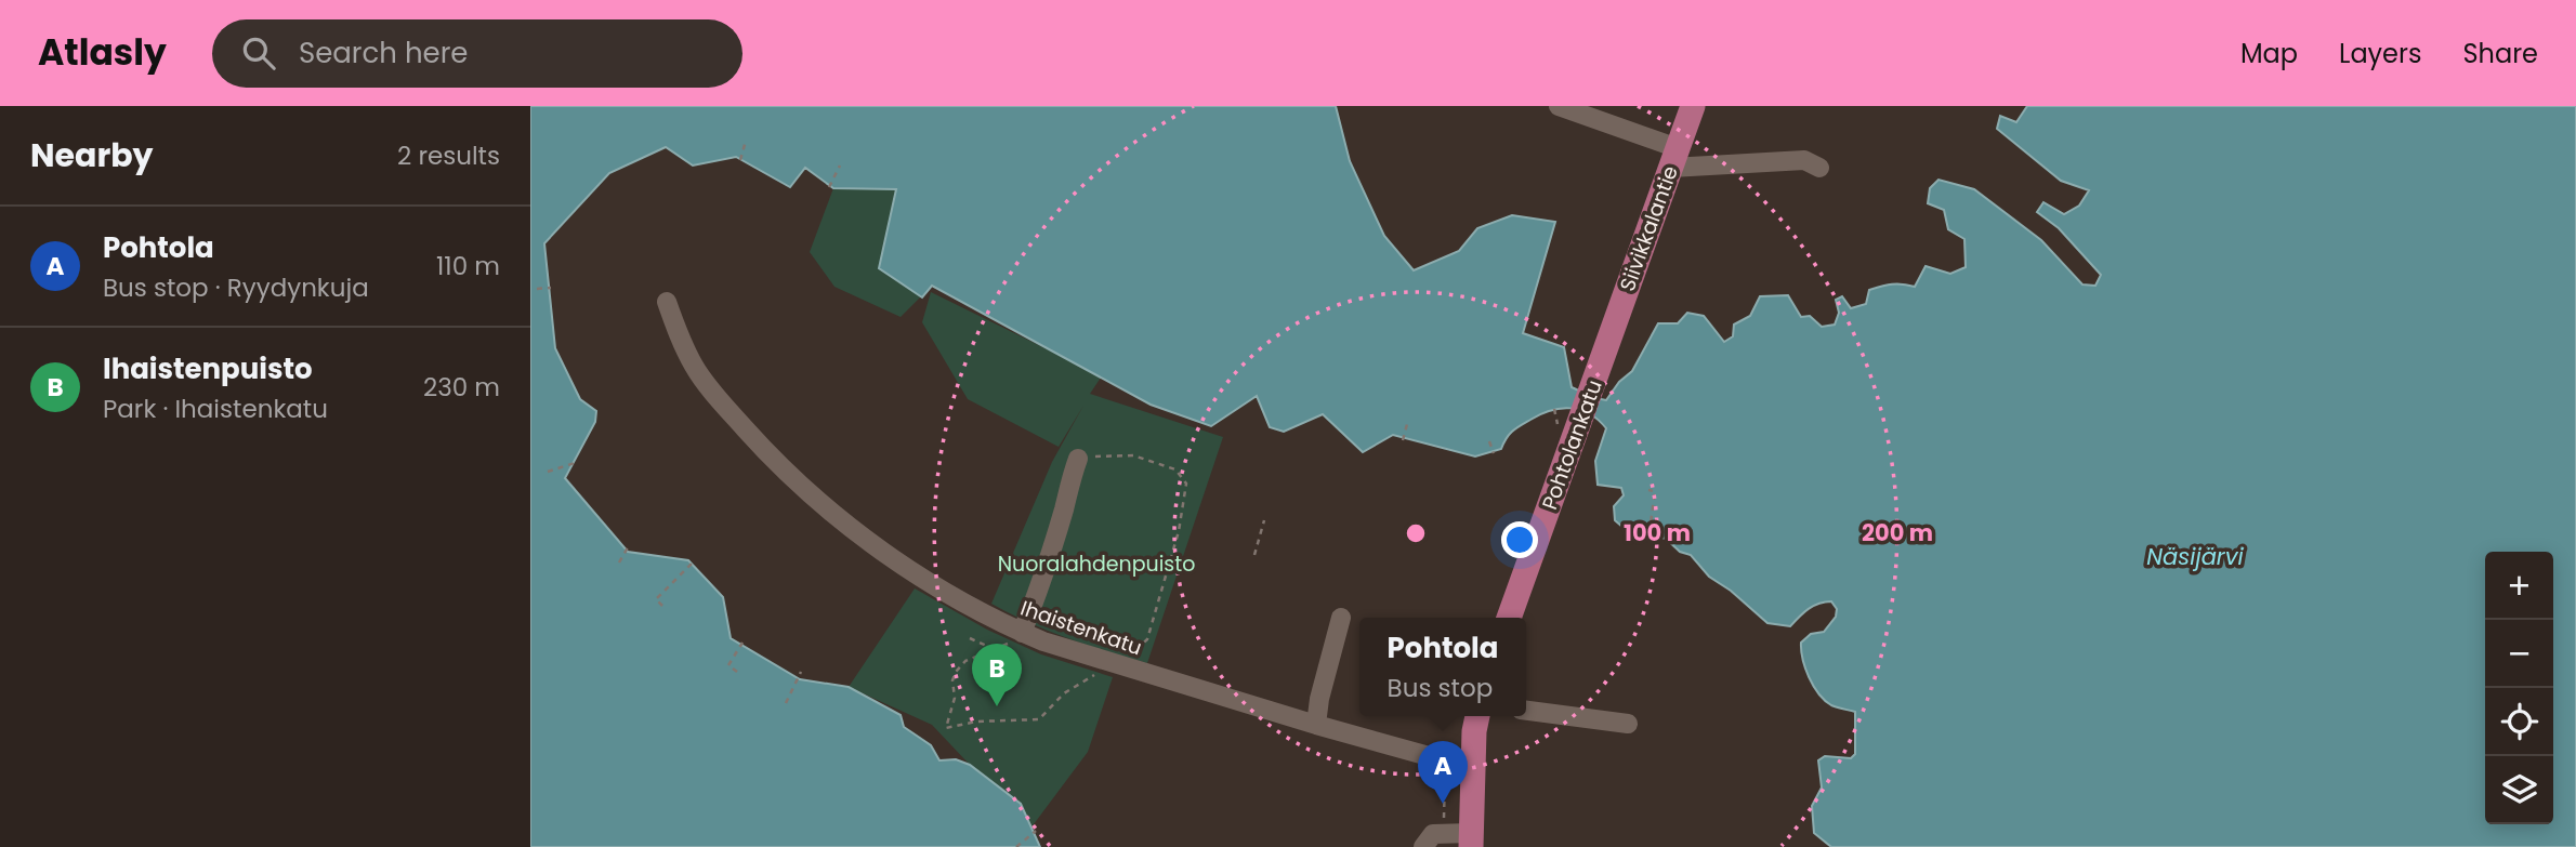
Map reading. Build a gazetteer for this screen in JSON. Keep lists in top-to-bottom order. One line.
{"streets":{"main road":["Siivikkalantie","Pohtolankatu"],"street":["Ihaistenkatu"]},"crossings":[["Siivikkalantie","Pohtolankatu"]],"water":["Näsijärvi"],"parks":["Nuoralahdenpuisto"],"page":{"header":"Atlasly","search":"Search here","nav":["Map","Layers","Share"],"heading":["Nearby","2 results"],"list":[{"mark":"A","name":"Pohtola","note":"Bus stop · Ryydynkuja","value":"110 m"},{"mark":"B","name":"Ihaistenpuisto","note":"Park · Ihaistenkatu","value":"230 m"}],"map_buttons":["+","−"],"popup":["Pohtola","Bus stop"],"pins":["B","A"]},"rings":["100 m","200 m"]}
